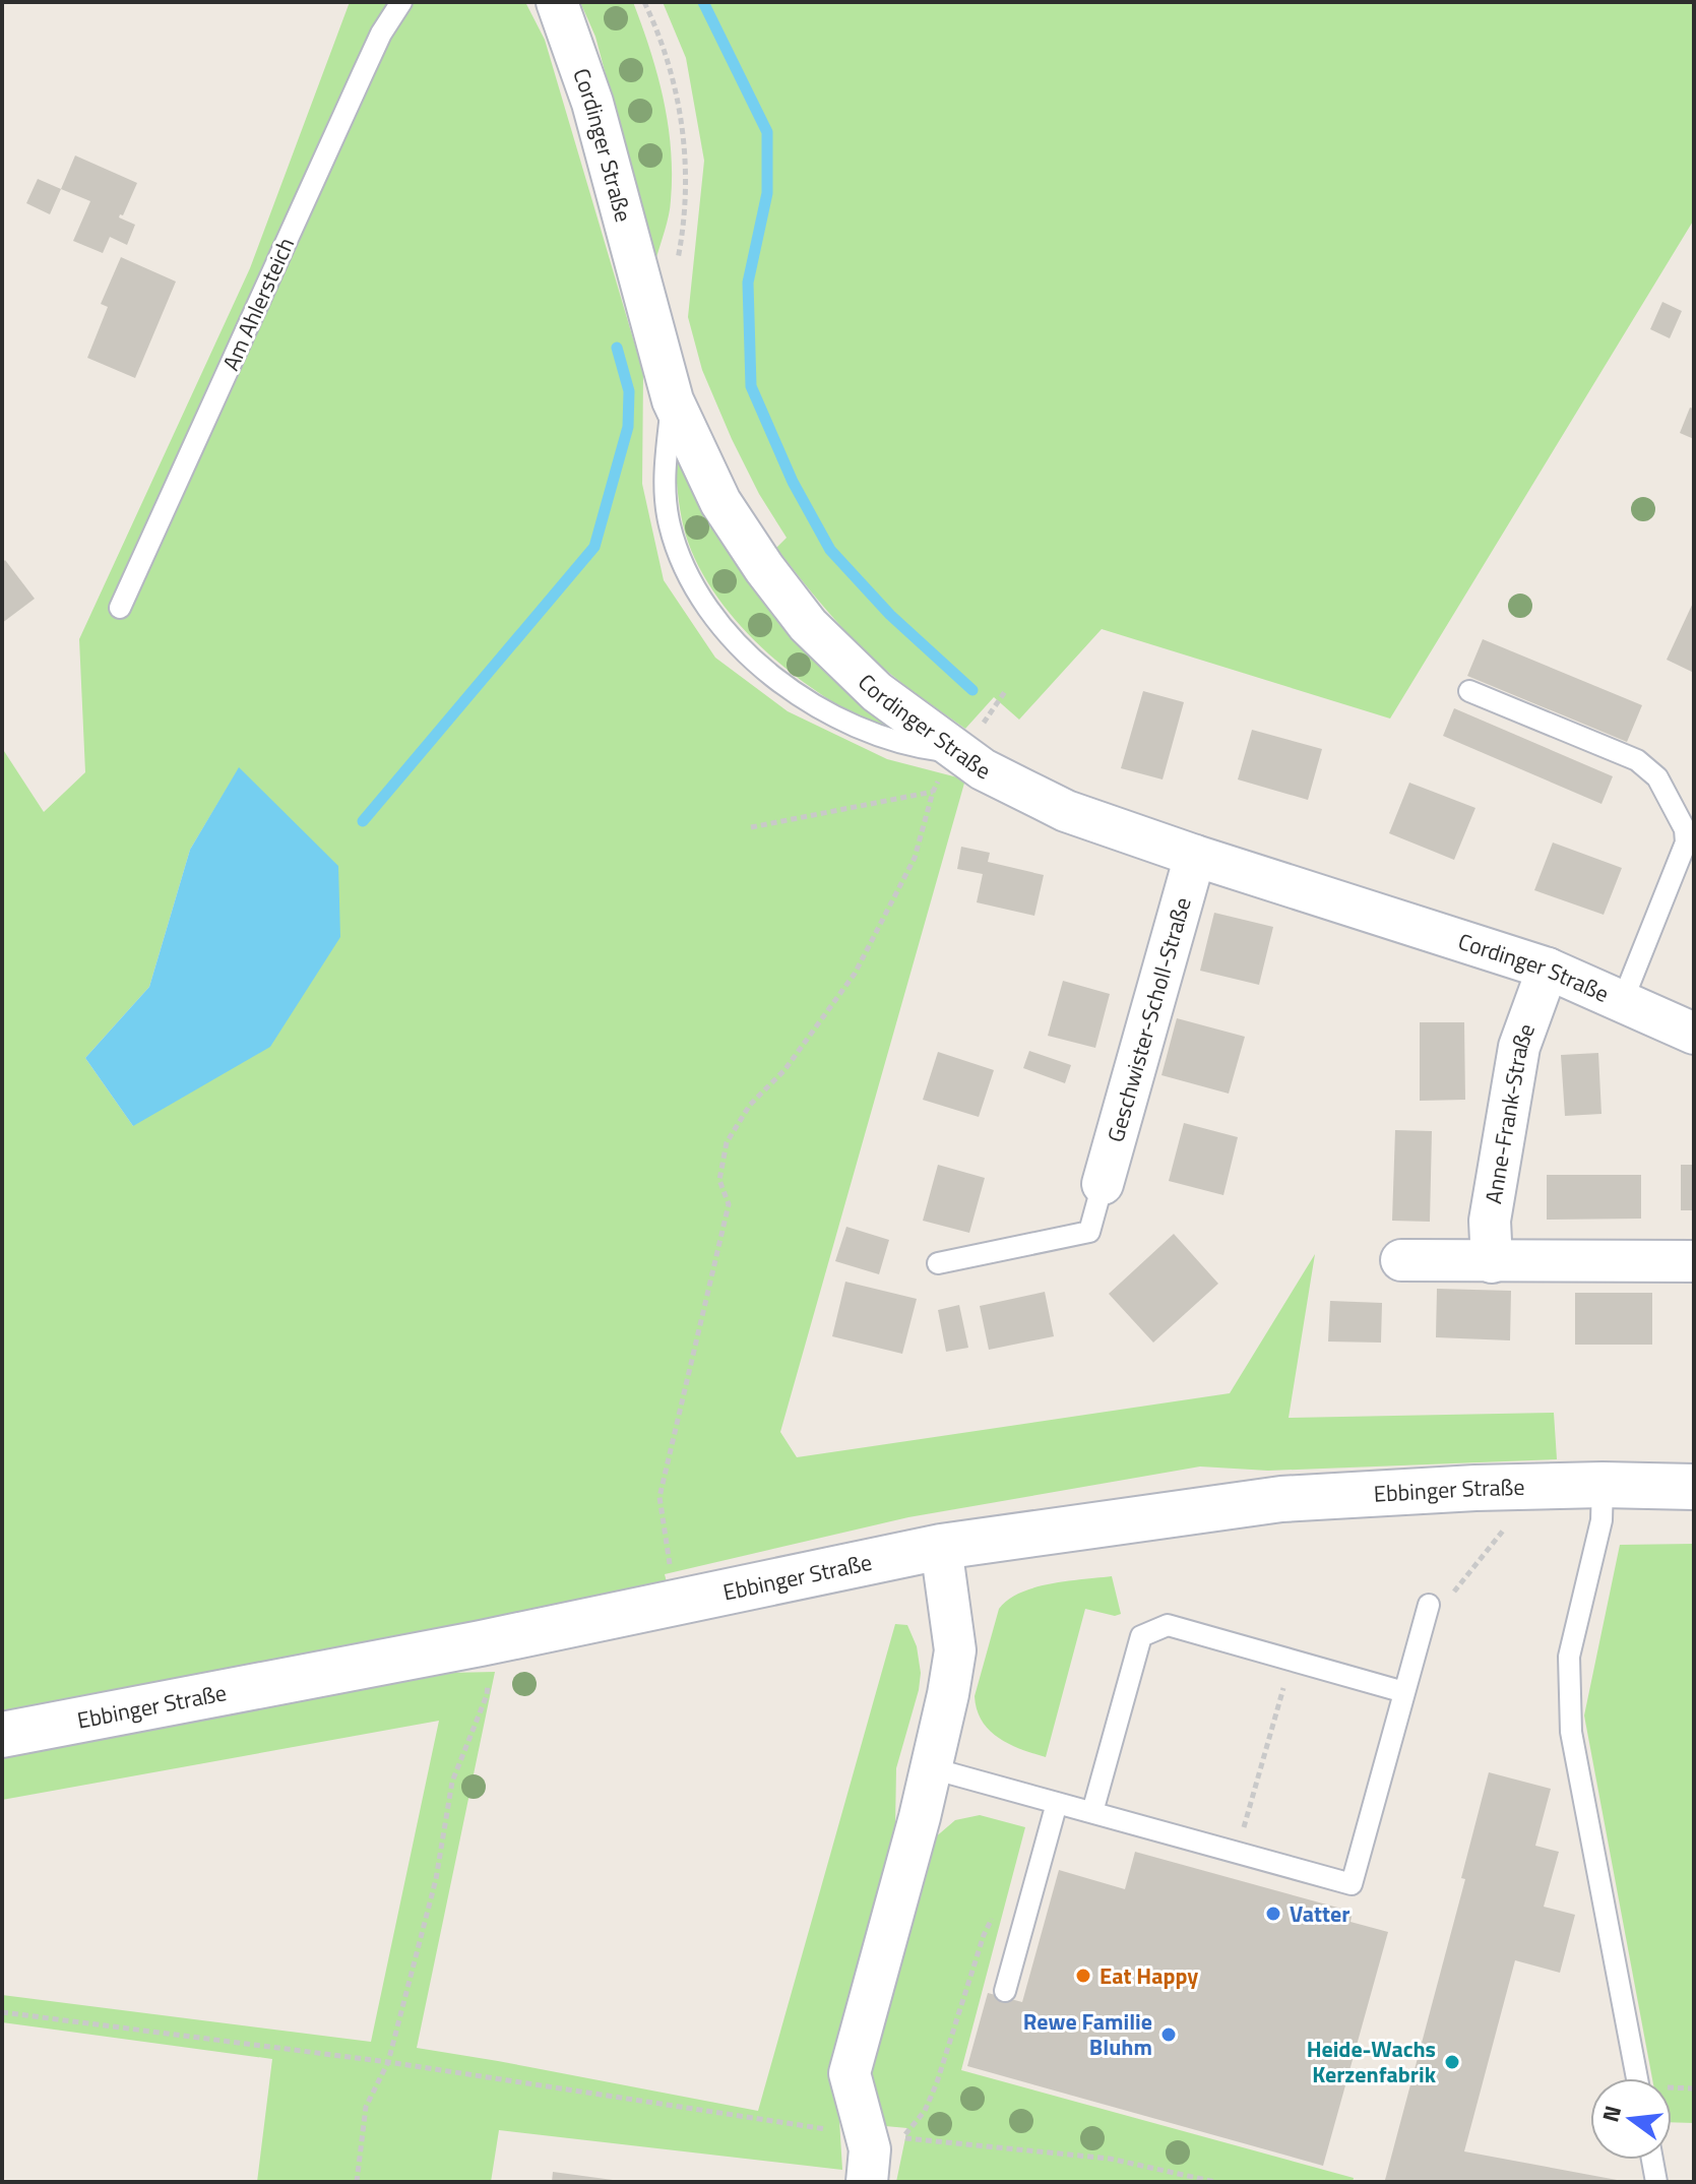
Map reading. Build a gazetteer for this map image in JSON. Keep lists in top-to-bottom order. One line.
{"streets":{"main road":["Ebbinger Straße"],"street":["Cordinger Straße","Geschwister-Scholl-Straße","Anne-Frank-Straße"],"lane":["Am Ahlersteich"]},"crossings":[["Cordinger Straße","Geschwister-Scholl-Straße"],["Cordinger Straße","Anne-Frank-Straße"]],"places":["Vatter","Eat Happy","Rewe Familie Bluhm","Heide-Wachs Kerzenfabrik"],"north":"left"}
